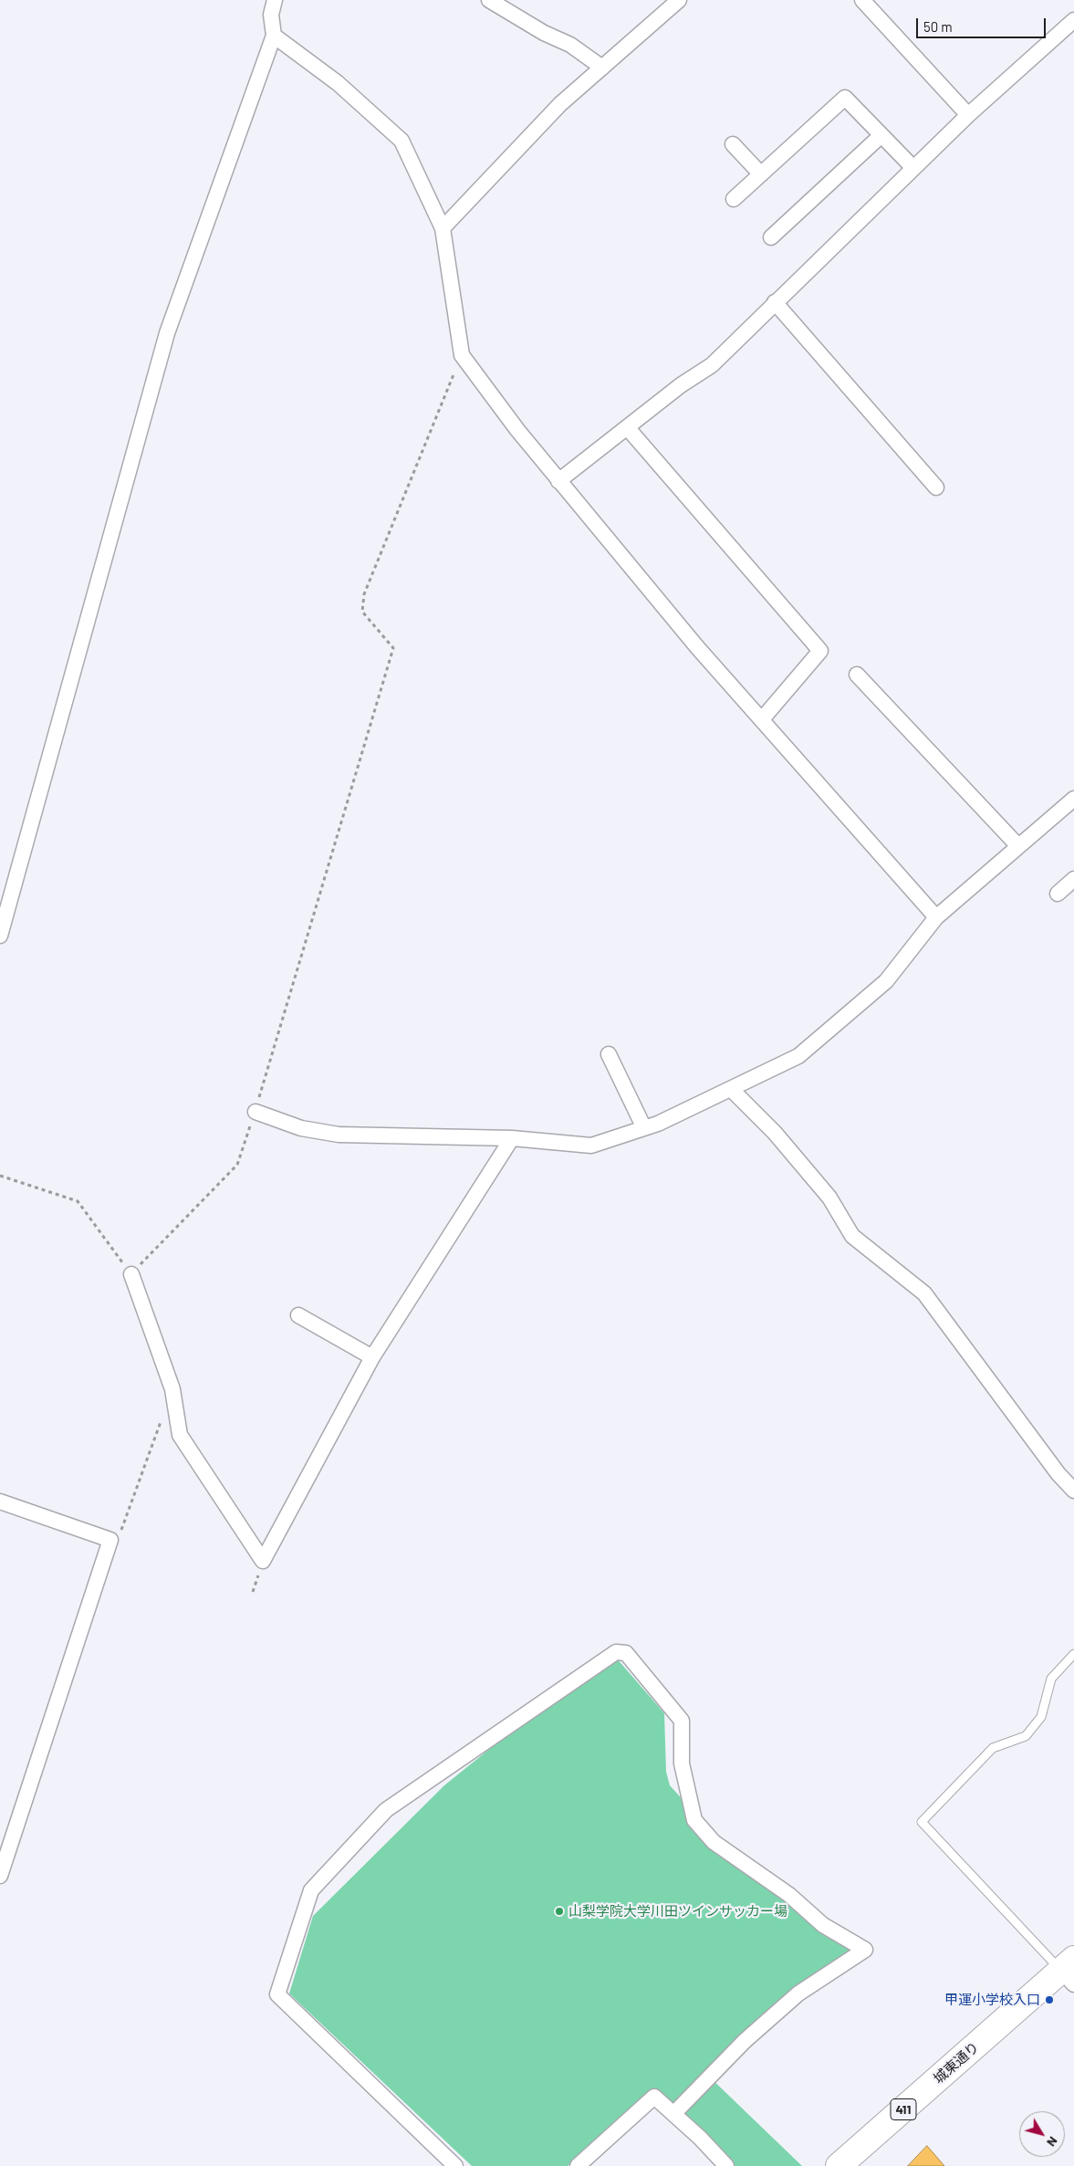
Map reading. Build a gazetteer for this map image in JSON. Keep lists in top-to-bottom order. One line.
{"streets":{"highway":["城東通り","411"]},"places":["山梨学院大学川田ツインサッカー場","甲運小学校入口"],"scale_bar":"50 m","north":"bottom right"}
